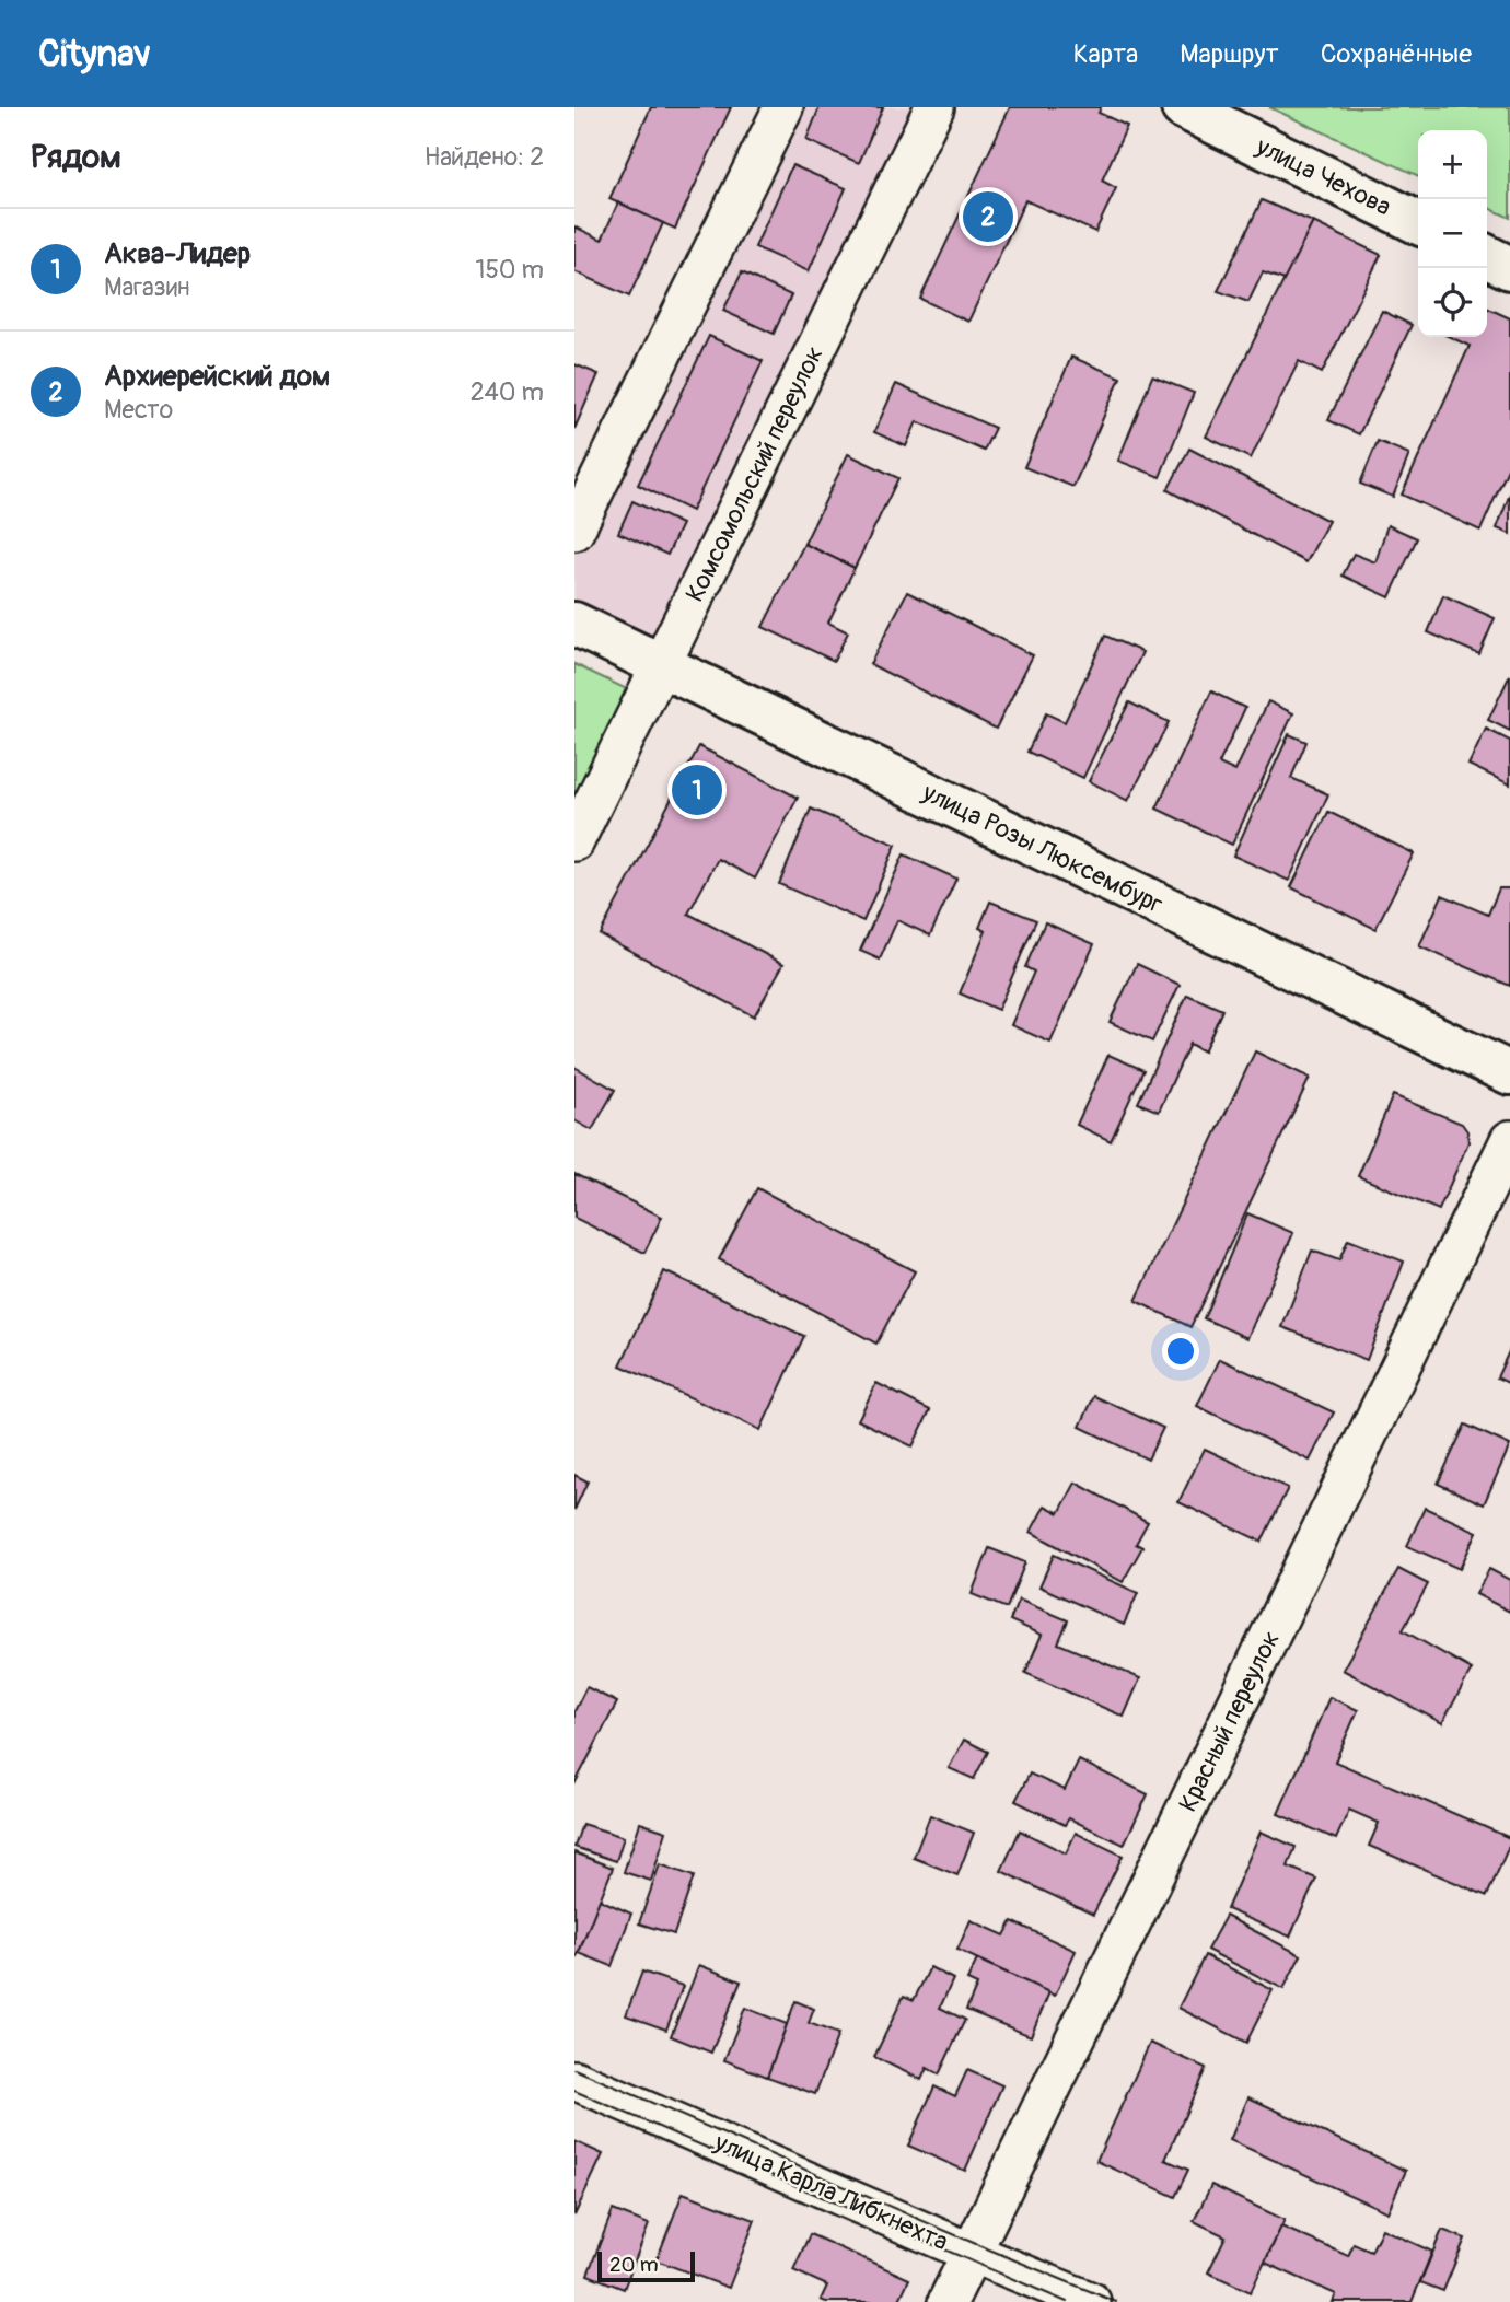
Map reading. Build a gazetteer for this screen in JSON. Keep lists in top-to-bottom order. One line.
{"streets":{"street":["улица Чехова","Комсомольский переулок","улица Розы Люксембург","Красный переулок","улица Карла Либкнехта"]},"crossings":[["Комсомольский переулок","улица Розы Люксембург"],["Красный переулок","улица Карла Либкнехта"]],"scale_bar":"20 m","page":{"header":"Citynav","nav":["Карта","Маршрут","Сохранённые"],"heading":["Рядом","Найдено: 2"],"map_buttons":["+","−"],"pins":["2","1"],"list":[{"mark":"1","name":"Аква-Лидер","note":"Магазин","value":"150 m"},{"mark":"2","name":"Архиерейский дом","note":"Место","value":"240 m"}],"scale":"20 m"}}
